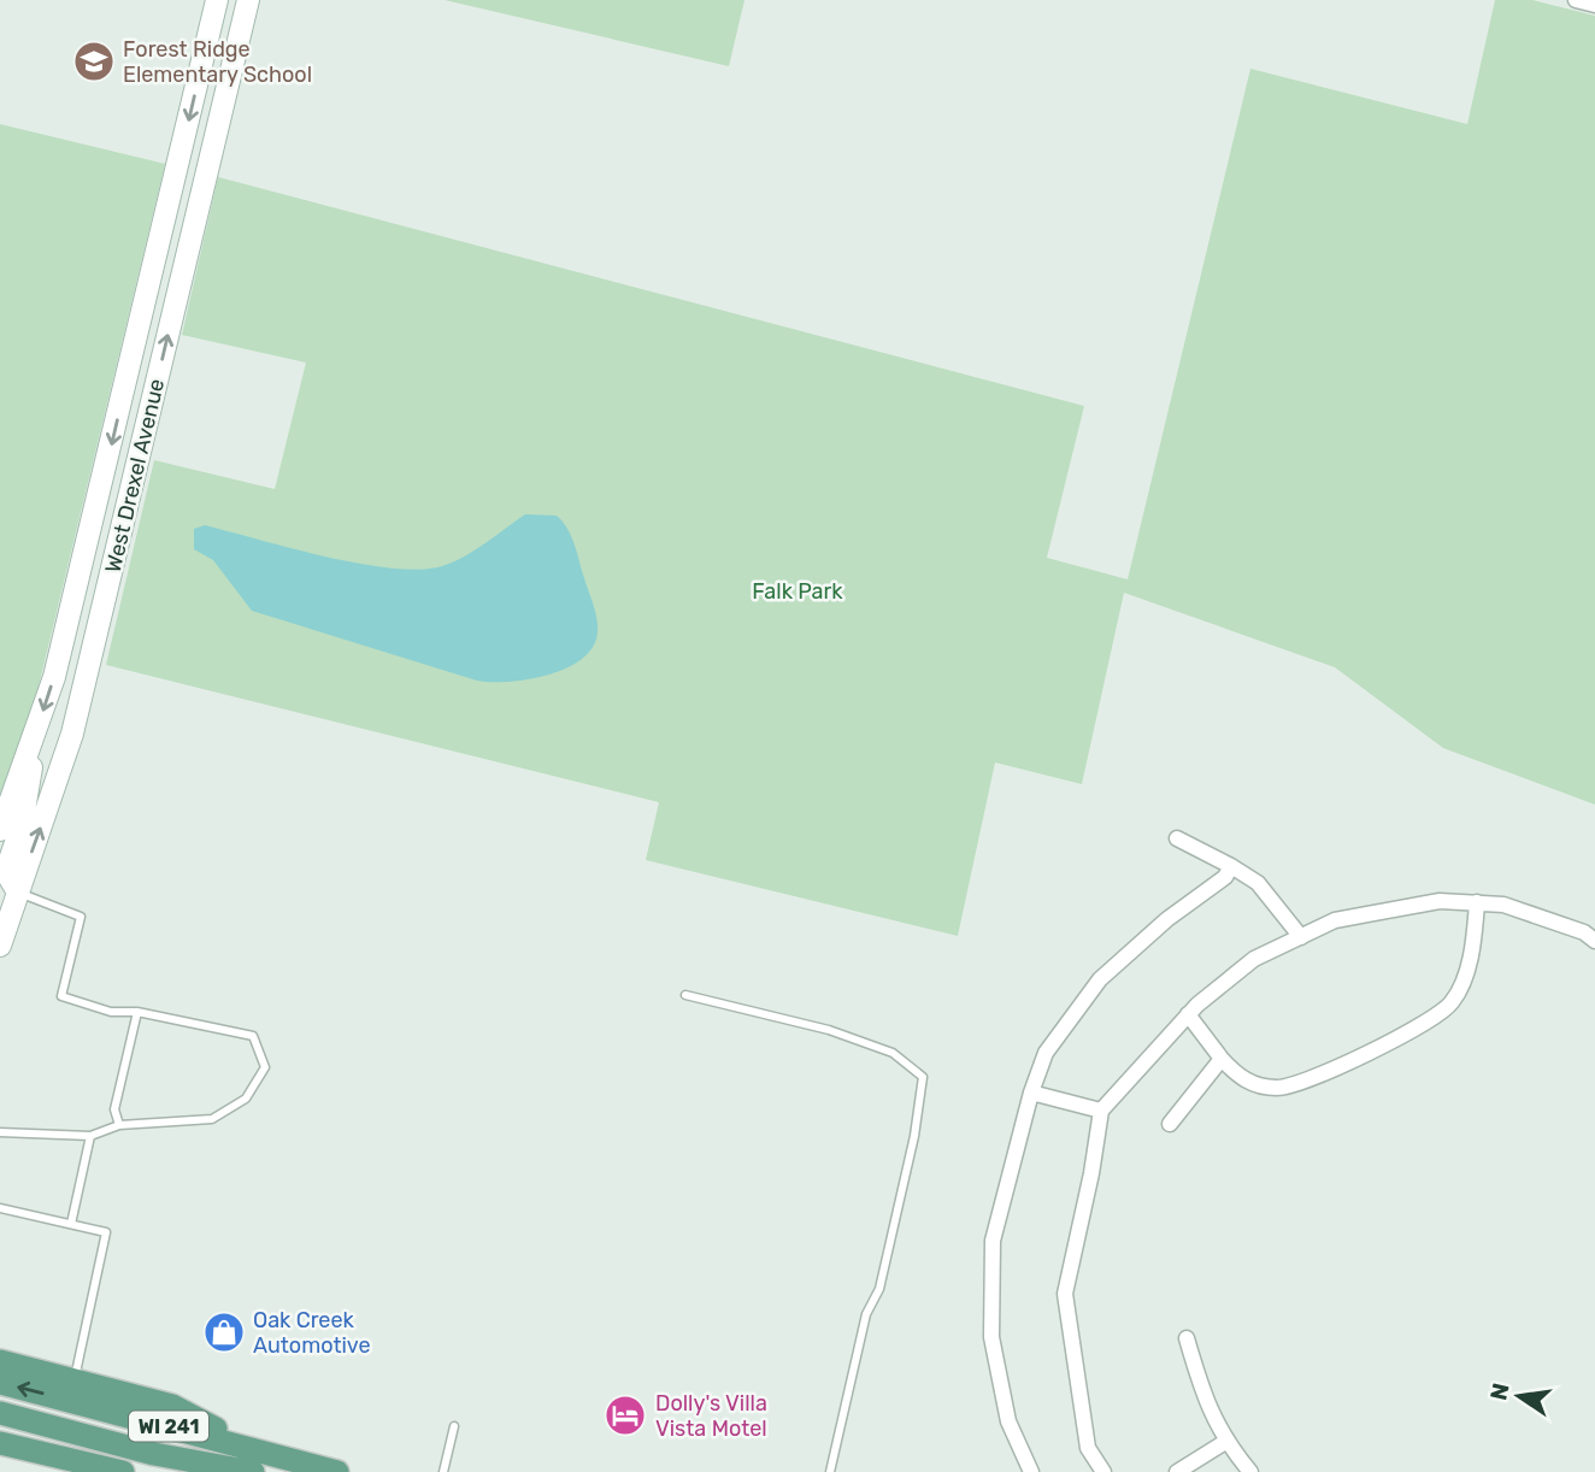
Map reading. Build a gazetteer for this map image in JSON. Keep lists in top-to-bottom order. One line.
{"streets":{"main road":["WI 241"],"street":["West Drexel Avenue"]},"parks":["Falk Park"],"places":{"school or university":["Forest Ridge Elementary School"],"shop":["Oak Creek Automotive"],"hotel":["Dolly's Villa Vista Motel"]},"north":"left"}
